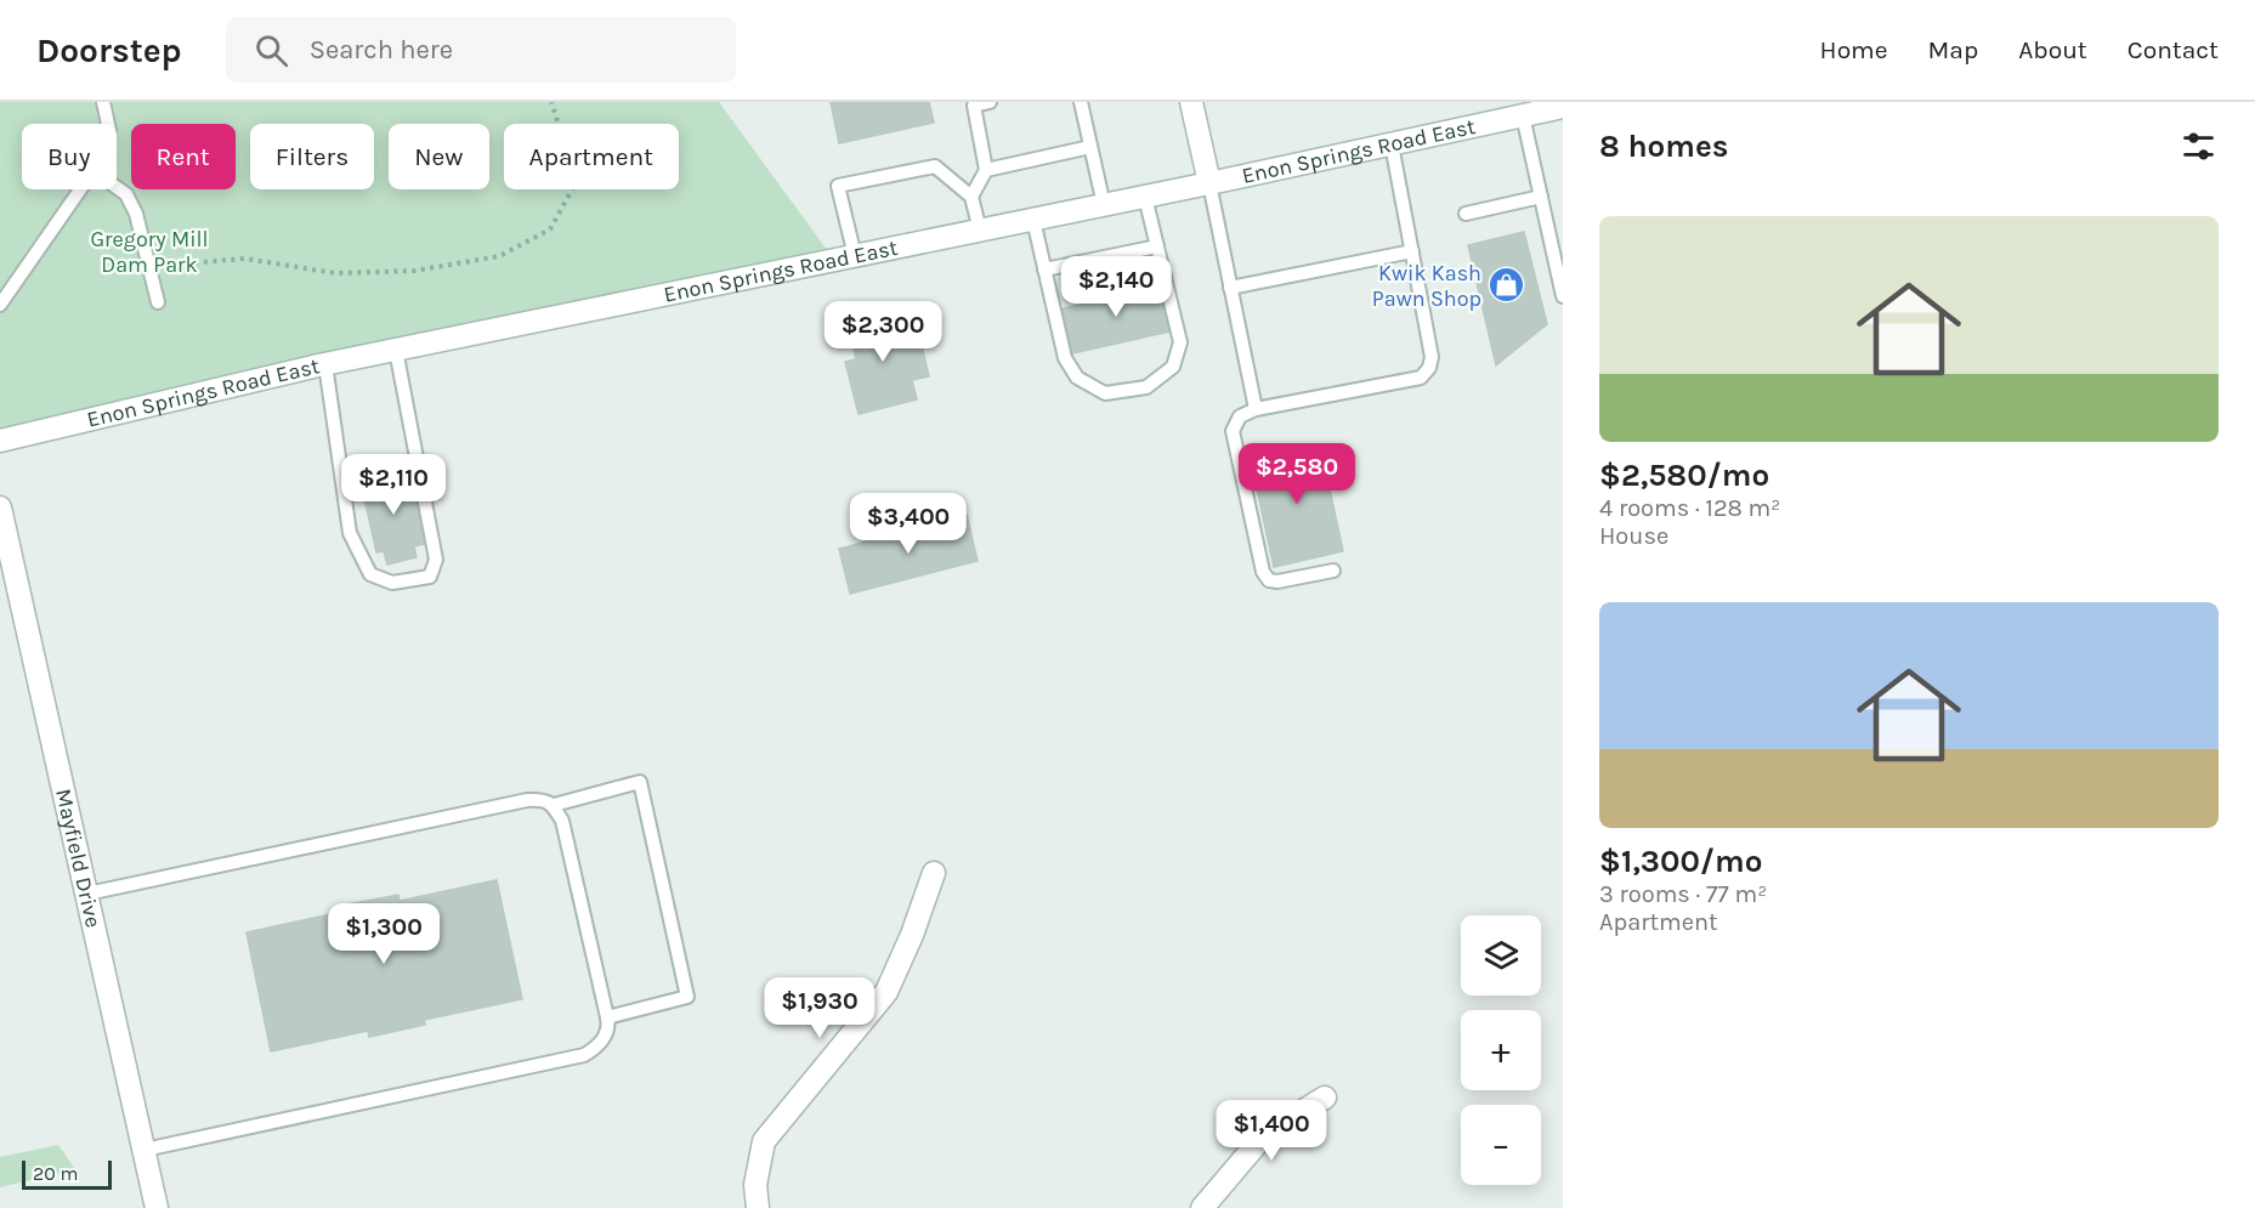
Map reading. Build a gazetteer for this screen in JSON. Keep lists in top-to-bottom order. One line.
{"streets":{"street":["Enon Springs Road East","Mayfield Drive"]},"parks":["Gregory Mill Dam Park"],"places":{"shop":["Kwik Kash Pawn Shop"]},"scale_bar":"20 m","page":{"header":"Doorstep","search":"Search here","nav":["Home","Map","About","Contact"],"heading":"8 homes","chip":["Buy","Rent","Filters","New","Apartment"],"list":[{"name":"$2,580/mo","note":"4 rooms · 128 m² · House"},{"name":"$1,300/mo","note":"3 rooms · 77 m² · Apartment"}],"price":["$2,140","$2,300","$2,580","$2,110","$3,400","$1,300","$1,930","$1,400"],"map_buttons":["+","−"],"scale":"20 m"}}
